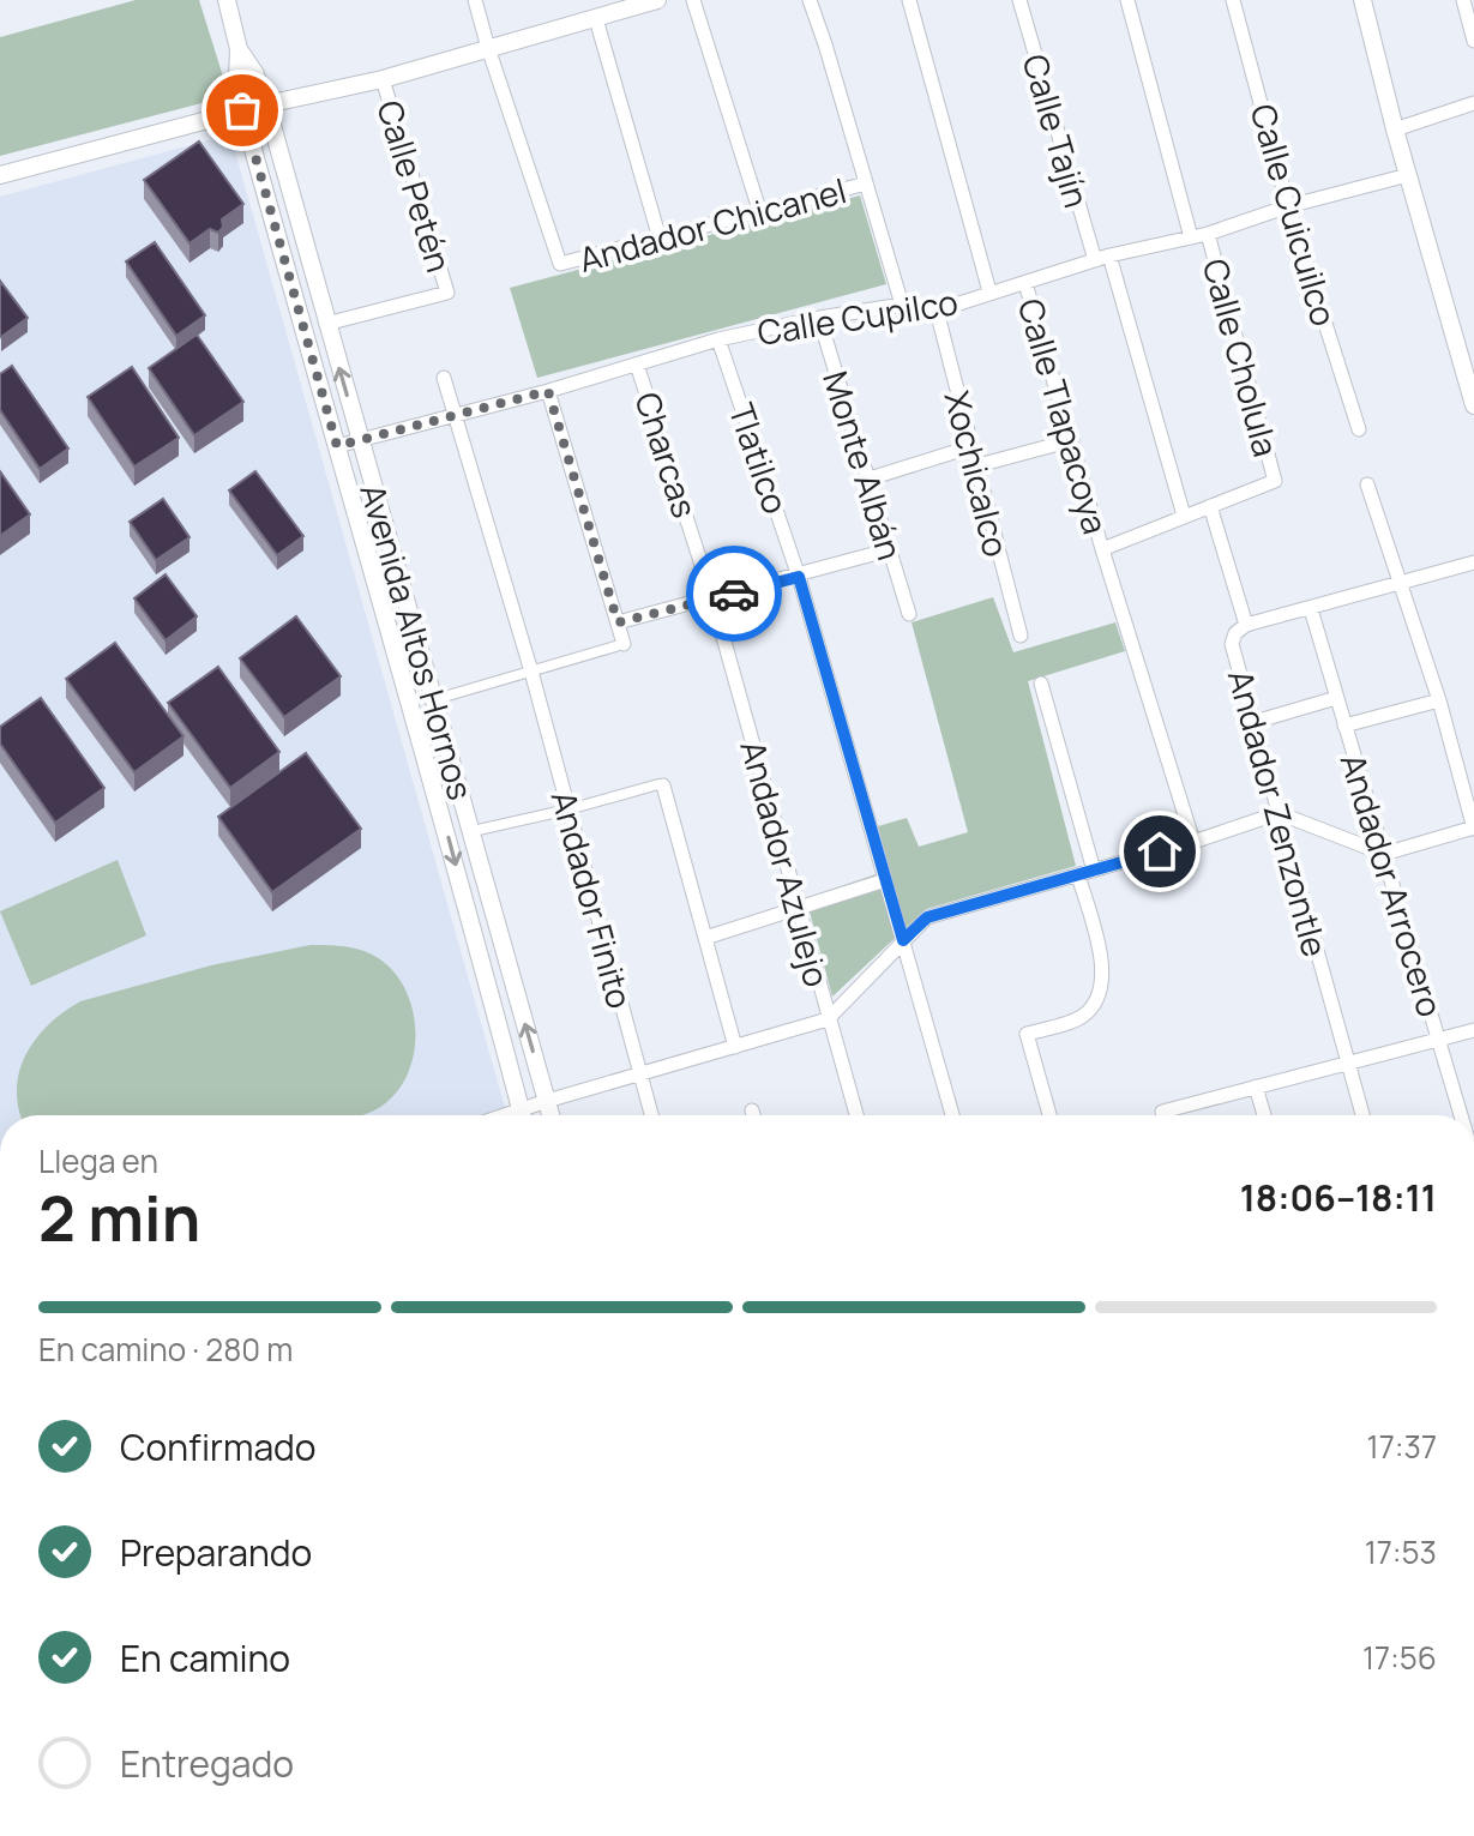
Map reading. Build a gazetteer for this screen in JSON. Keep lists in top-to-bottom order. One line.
{"streets":{"street":["Calle Tajín","Calle Petén","Calle Cuicuilco","Andador Chicanel","Calle Cupilco","Calle Cholula","Calle Tlapacoya","Charcas","Tlatilco","Monte Albán","Xochicalco","Avenida Altos Hornos","Andador Zenzontle","Andador Azulejo","Andador Arrocero","Andador Finito"]},"crossings":[["Calle Tajín","Calle Cupilco"],["Calle Petén","Avenida Altos Hornos"],["Calle Cuicuilco","Calle Cupilco"],["Calle Cupilco","Calle Cholula"],["Calle Cupilco","Calle Tlapacoya"],["Calle Cupilco","Charcas"],["Calle Cupilco","Tlatilco"],["Calle Cupilco","Monte Albán"],["Calle Cupilco","Xochicalco"],["Calle Cupilco","Avenida Altos Hornos"],["Calle Cupilco","Andador Finito"],["Calle Cholula","Andador Zenzontle"],["Charcas","Andador Azulejo"]],"page":{"heading":["2 min","Llega en","18:06–18:11"],"bar":"En camino · 280 m","list":[["Confirmado","17:37"],["Preparando","17:53"],["En camino","17:56"],"Entregado"]}}
